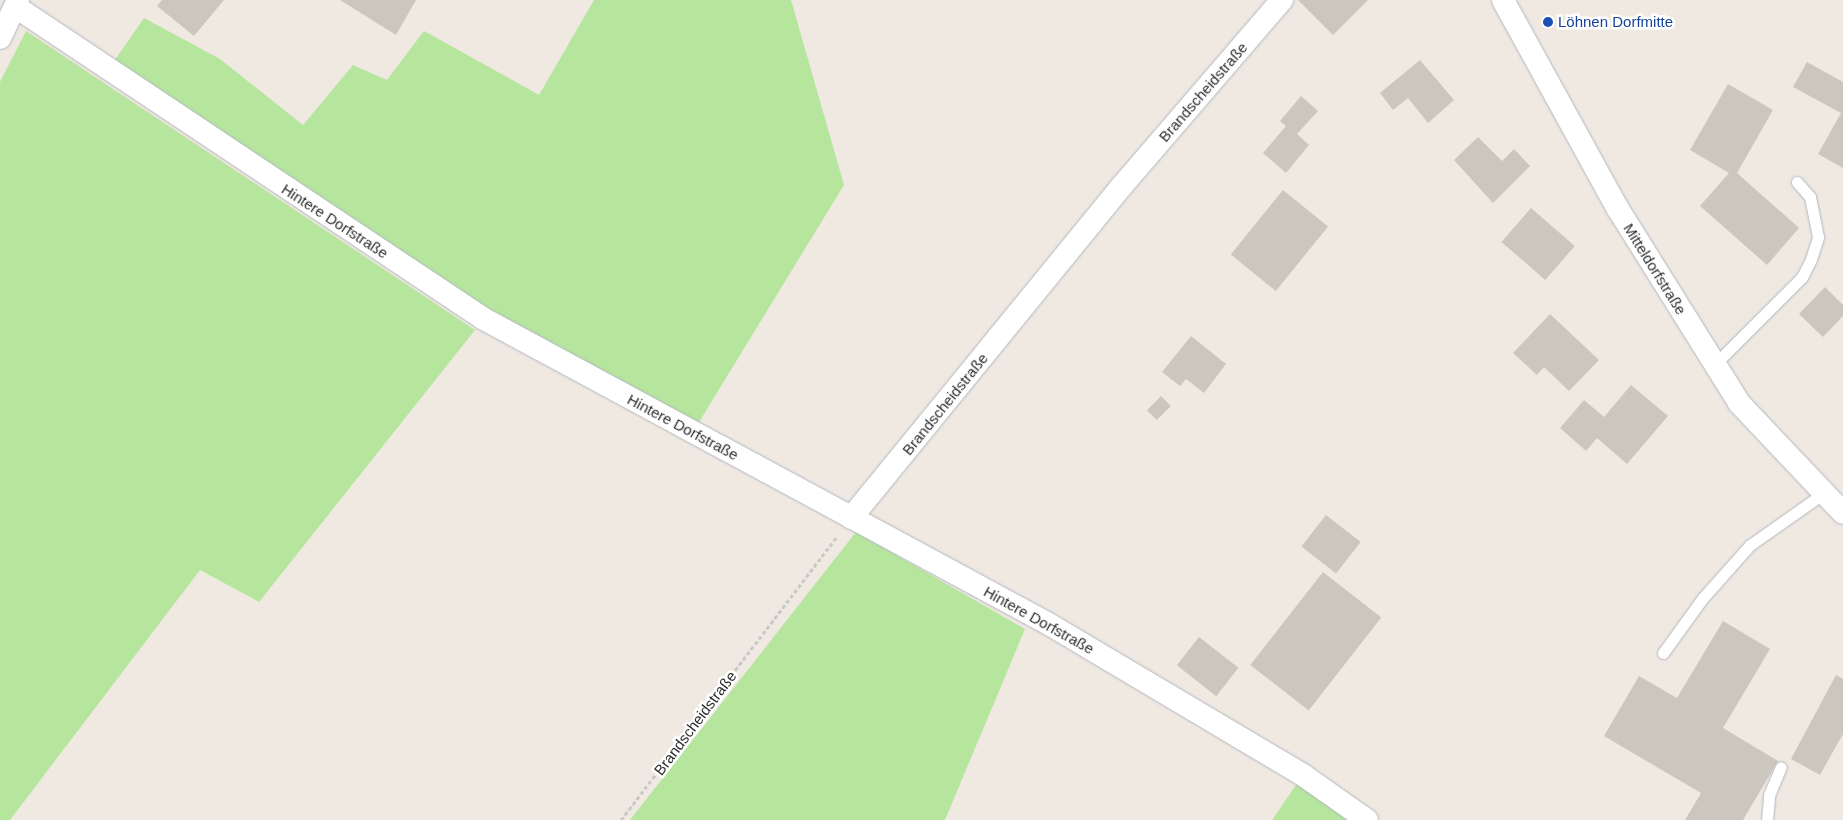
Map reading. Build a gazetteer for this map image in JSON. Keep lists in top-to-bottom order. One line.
{"streets":{"street":["Brandscheidstraße","Hintere Dorfstraße","Mitteldorfstraße"]},"crossings":[["Brandscheidstraße","Hintere Dorfstraße"]],"places":["Löhnen Dorfmitte"]}
